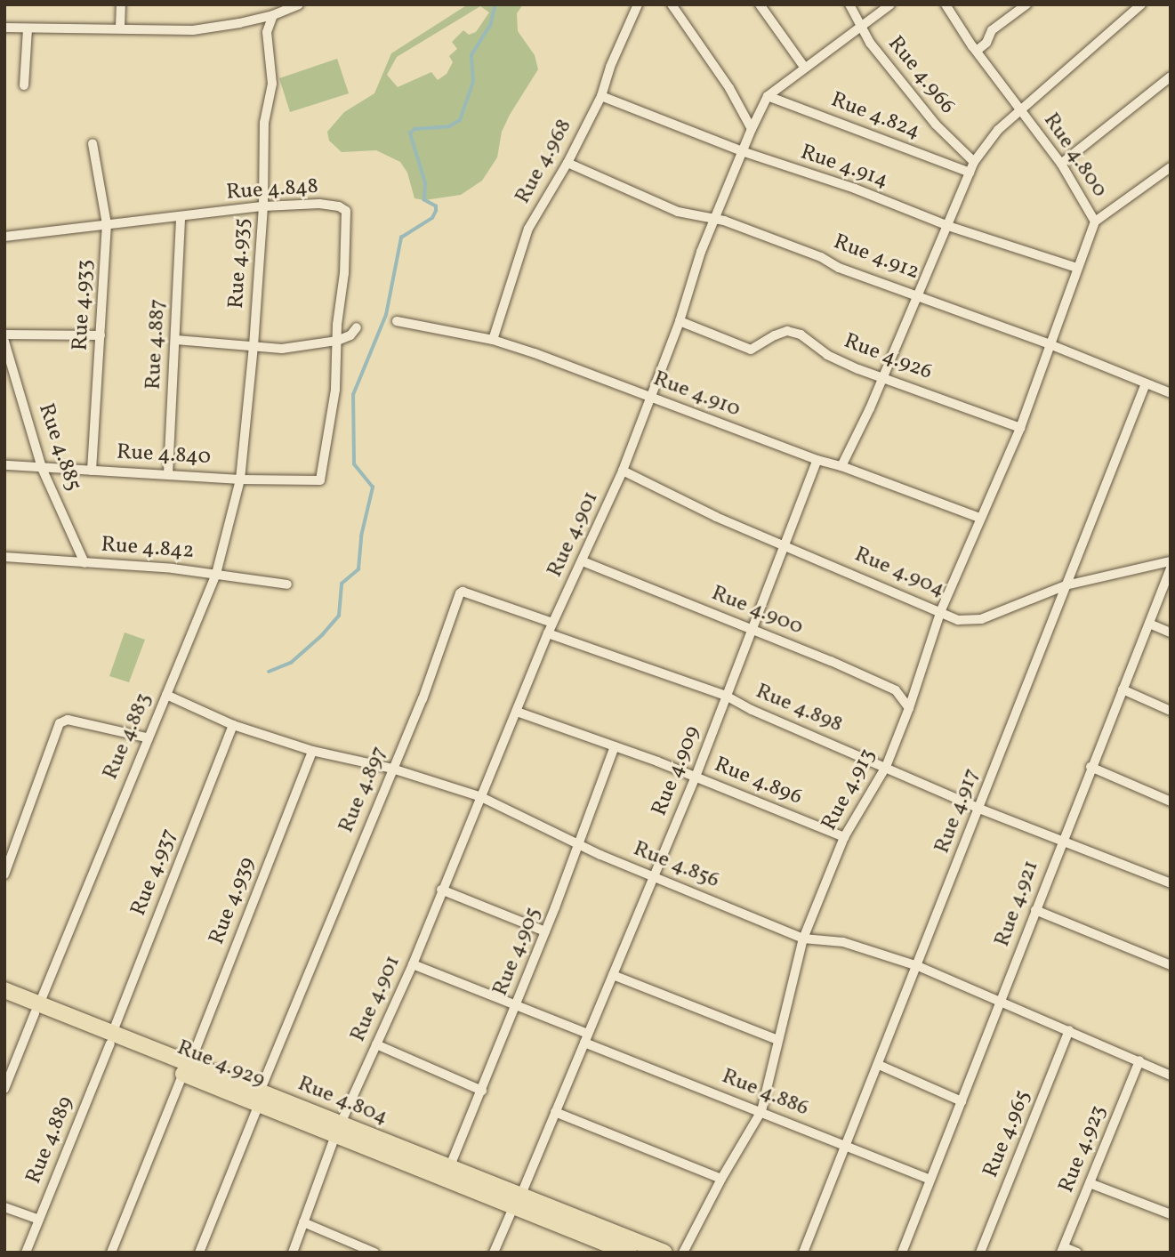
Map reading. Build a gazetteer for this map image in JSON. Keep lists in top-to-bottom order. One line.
{"streets":{"main road":["Rue 4.804"],"street":["Rue 4.966","Rue 4.824","Rue 4.800","Rue 4.968","Rue 4.914","Rue 4.848","Rue 4.912","Rue 4.935","Rue 4.933","Rue 4.887","Rue 4.926","Rue 4.910","Rue 4.885","Rue 4.840","Rue 4.901","Rue 4.842","Rue 4.904","Rue 4.900","Rue 4.898","Rue 4.883","Rue 4.909","Rue 4.896","Rue 4.897","Rue 4.913","Rue 4.917","Rue 4.856","Rue 4.937","Rue 4.939","Rue 4.921","Rue 4.905","Rue 4.886","Rue 4.965","Rue 4.889","Rue 4.923"]},"crossings":[["Rue 4.966","Rue 4.901"],["Rue 4.824","Rue 4.901"],["Rue 4.800","Rue 4.914"],["Rue 4.800","Rue 4.912"],["Rue 4.800","Rue 4.913"],["Rue 4.968","Rue 4.914"],["Rue 4.968","Rue 4.912"],["Rue 4.968","Rue 4.910"],["Rue 4.914","Rue 4.901"],["Rue 4.848","Rue 4.935"],["Rue 4.848","Rue 4.933"],["Rue 4.848","Rue 4.887"],["Rue 4.848","Rue 4.840"],["Rue 4.912","Rue 4.901"],["Rue 4.912","Rue 4.913"],["Rue 4.912","Rue 4.917"],["Rue 4.935","Rue 4.840"],["Rue 4.935","Rue 4.883"],["Rue 4.933","Rue 4.840"],["Rue 4.887","Rue 4.840"],["Rue 4.926","Rue 4.901"],["Rue 4.926","Rue 4.913"],["Rue 4.910","Rue 4.901"],["Rue 4.910","Rue 4.909"],["Rue 4.910","Rue 4.913"],["Rue 4.885","Rue 4.840"],["Rue 4.885","Rue 4.842"],["Rue 4.840","Rue 4.883"],["Rue 4.901","Rue 4.904"],["Rue 4.901","Rue 4.900"],["Rue 4.901","Rue 4.898"],["Rue 4.901","Rue 4.896"],["Rue 4.901","Rue 4.897"],["Rue 4.901","Rue 4.856"],["Rue 4.901","Rue 4.886"],["Rue 4.901","Rue 4.804"],["Rue 4.842","Rue 4.883"],["Rue 4.904","Rue 4.909"],["Rue 4.904","Rue 4.913"],["Rue 4.904","Rue 4.917"],["Rue 4.900","Rue 4.909"],["Rue 4.900","Rue 4.913"],["Rue 4.898","Rue 4.909"],["Rue 4.898","Rue 4.913"],["Rue 4.898","Rue 4.917"],["Rue 4.898","Rue 4.921"],["Rue 4.883","Rue 4.856"],["Rue 4.883","Rue 4.804"],["Rue 4.909","Rue 4.896"],["Rue 4.909","Rue 4.856"],["Rue 4.909","Rue 4.886"],["Rue 4.909","Rue 4.804"],["Rue 4.896","Rue 4.913"],["Rue 4.896","Rue 4.905"],["Rue 4.897","Rue 4.856"],["Rue 4.897","Rue 4.804"],["Rue 4.913","Rue 4.856"],["Rue 4.913","Rue 4.886"],["Rue 4.917","Rue 4.856"],["Rue 4.917","Rue 4.886"],["Rue 4.856","Rue 4.937"],["Rue 4.856","Rue 4.939"],["Rue 4.856","Rue 4.921"],["Rue 4.856","Rue 4.905"],["Rue 4.856","Rue 4.965"],["Rue 4.856","Rue 4.923"],["Rue 4.937","Rue 4.804"],["Rue 4.937","Rue 4.889"],["Rue 4.939","Rue 4.804"],["Rue 4.921","Rue 4.886"],["Rue 4.905","Rue 4.886"],["Rue 4.905","Rue 4.804"],["Rue 4.804","Rue 4.889"]]}
